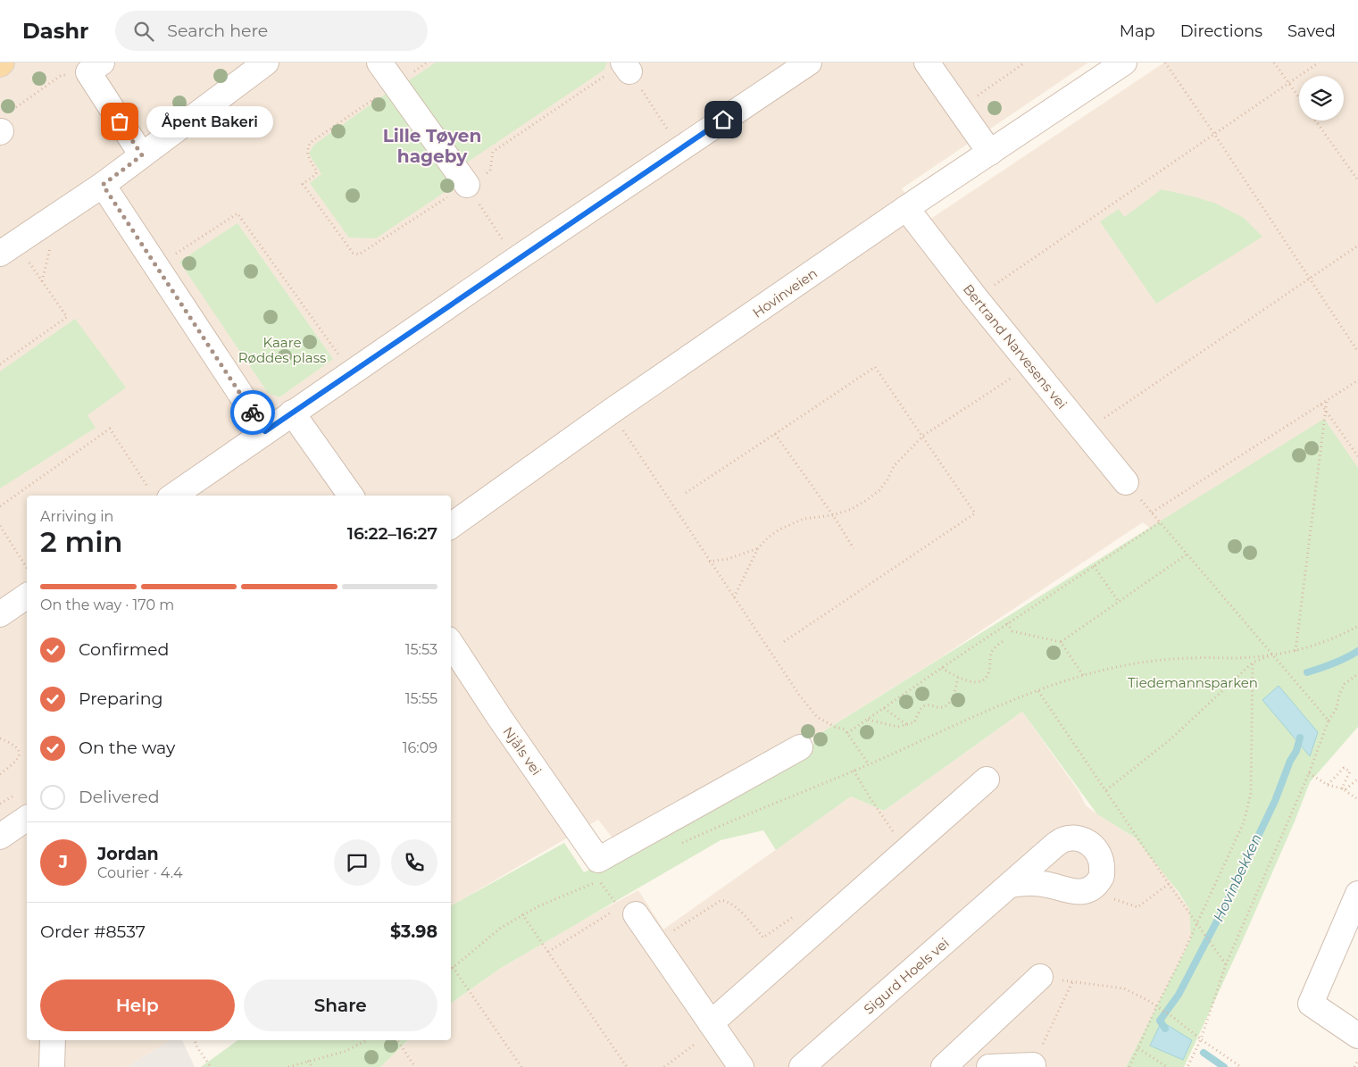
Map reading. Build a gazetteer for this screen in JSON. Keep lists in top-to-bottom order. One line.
{"streets":{"street":["Hovinveien","Bertrand Narvesens vei","Njåls vei","Sigurd Hoels vei"]},"crossings":[["Hovinveien","Bertrand Narvesens vei"]],"districts":["Lille Tøyen hageby"],"water":["Hovinbekken"],"parks":["Kaare Røddes plass","Tiedemannsparken"],"places":["Åpent Bakeri"],"page":{"header":"Dashr","search":"Search here","nav":["Map","Directions","Saved"],"bubble":"Åpent Bakeri","heading":["2 min","Arriving in","16:22–16:27"],"panel":["Jordan","Courier · 4.4","Order #8537","$3.98"],"bar":"On the way · 170 m","list":[["Confirmed","15:53"],["Preparing","15:55"],["On the way","16:09"],"Delivered"],"round":"J","buttons":["Help","Share"]}}
